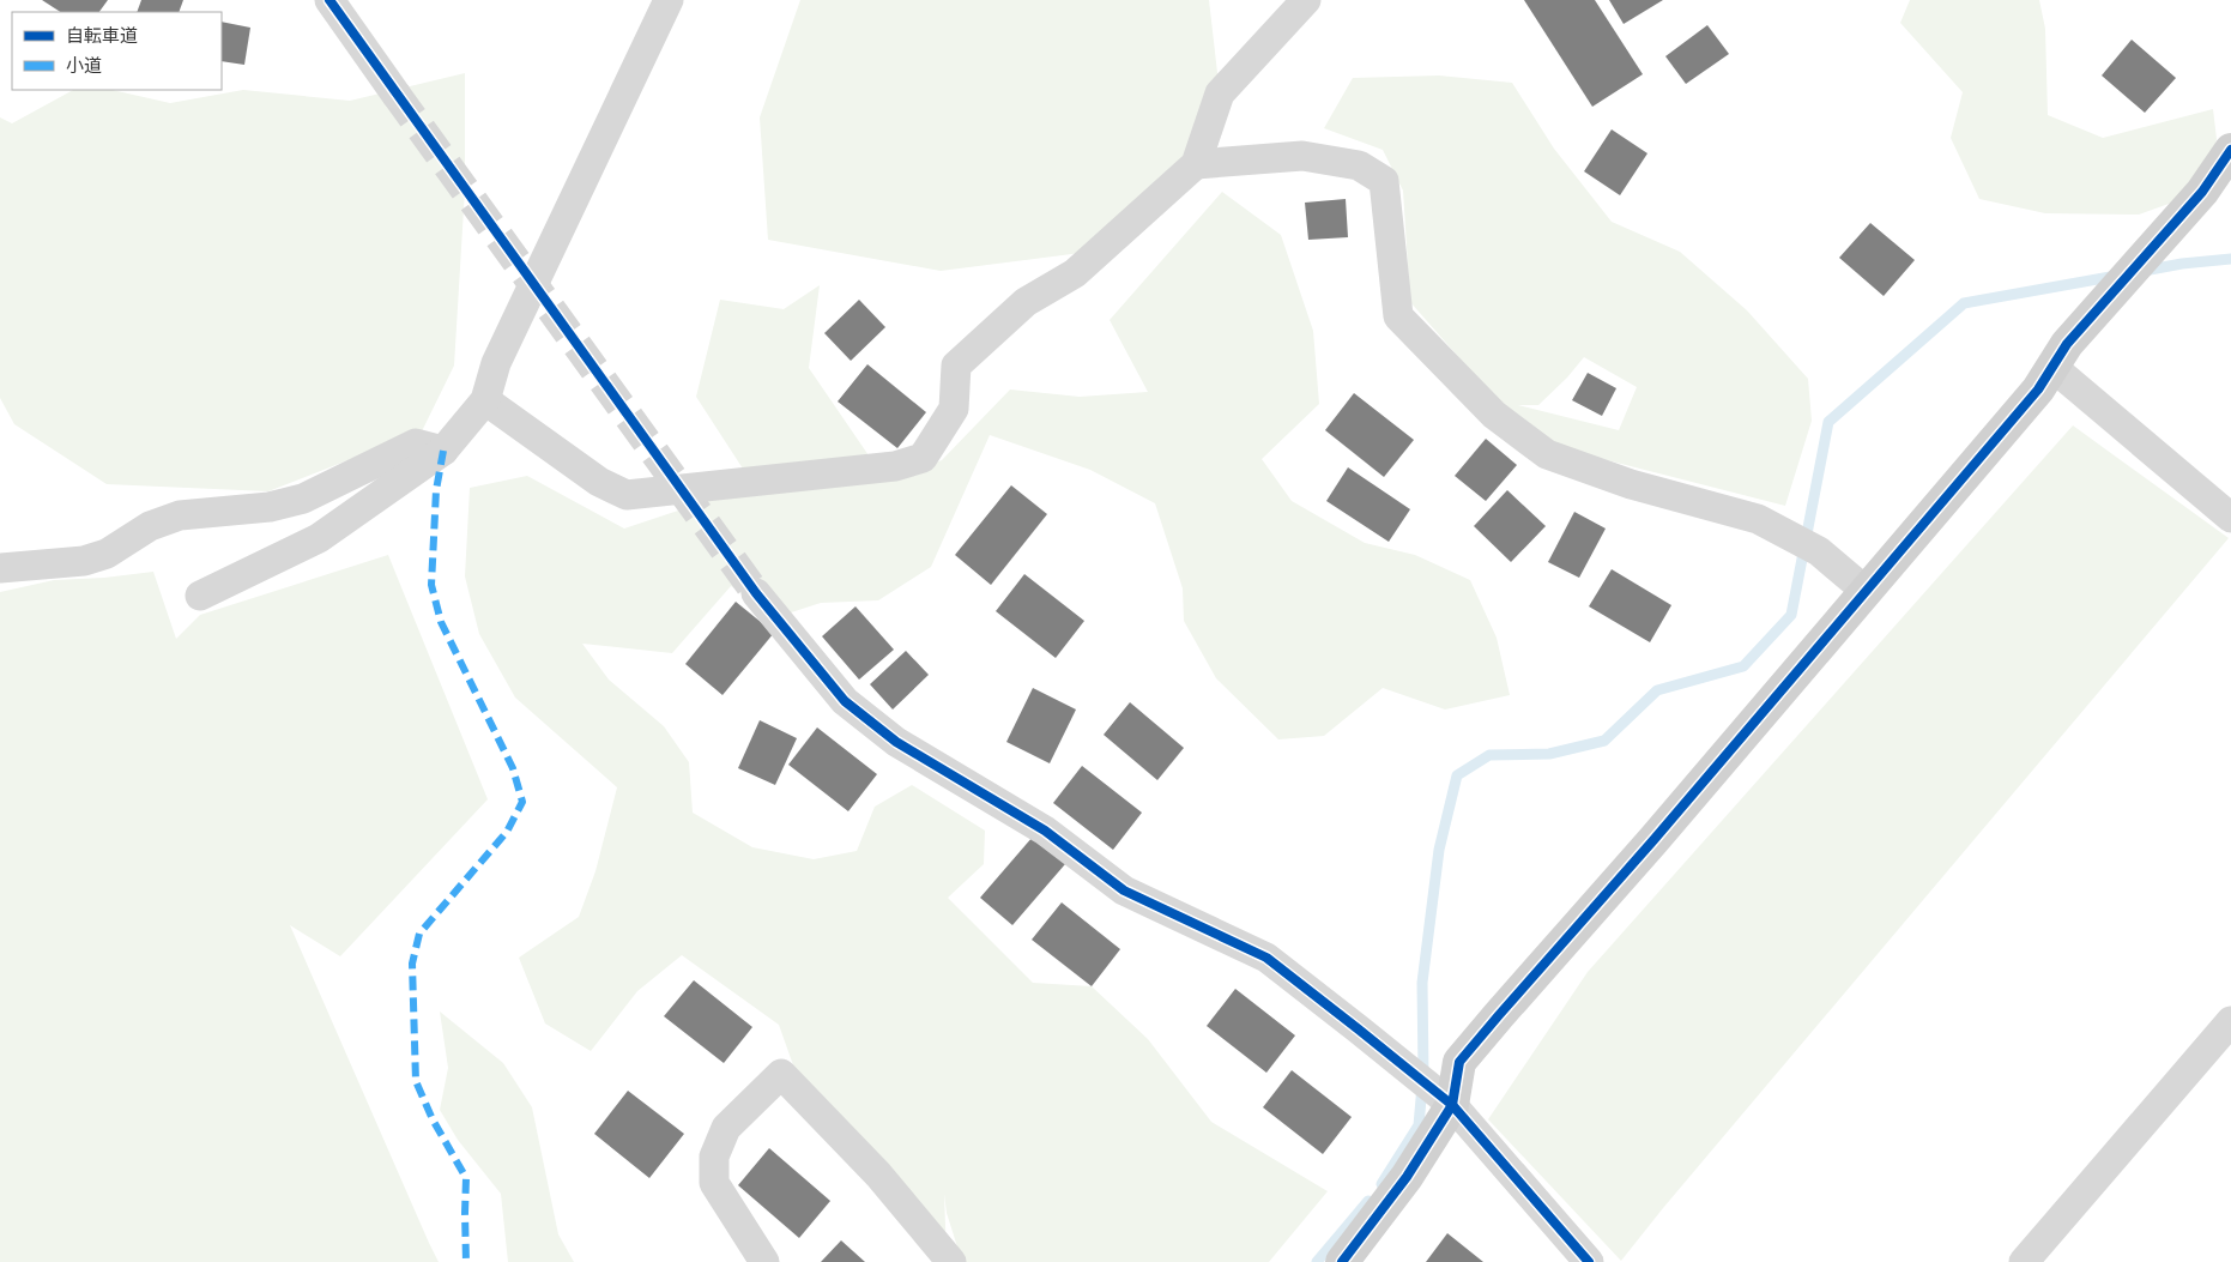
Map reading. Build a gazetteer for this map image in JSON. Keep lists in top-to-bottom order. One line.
{"legend":["自転車道","小道"]}
